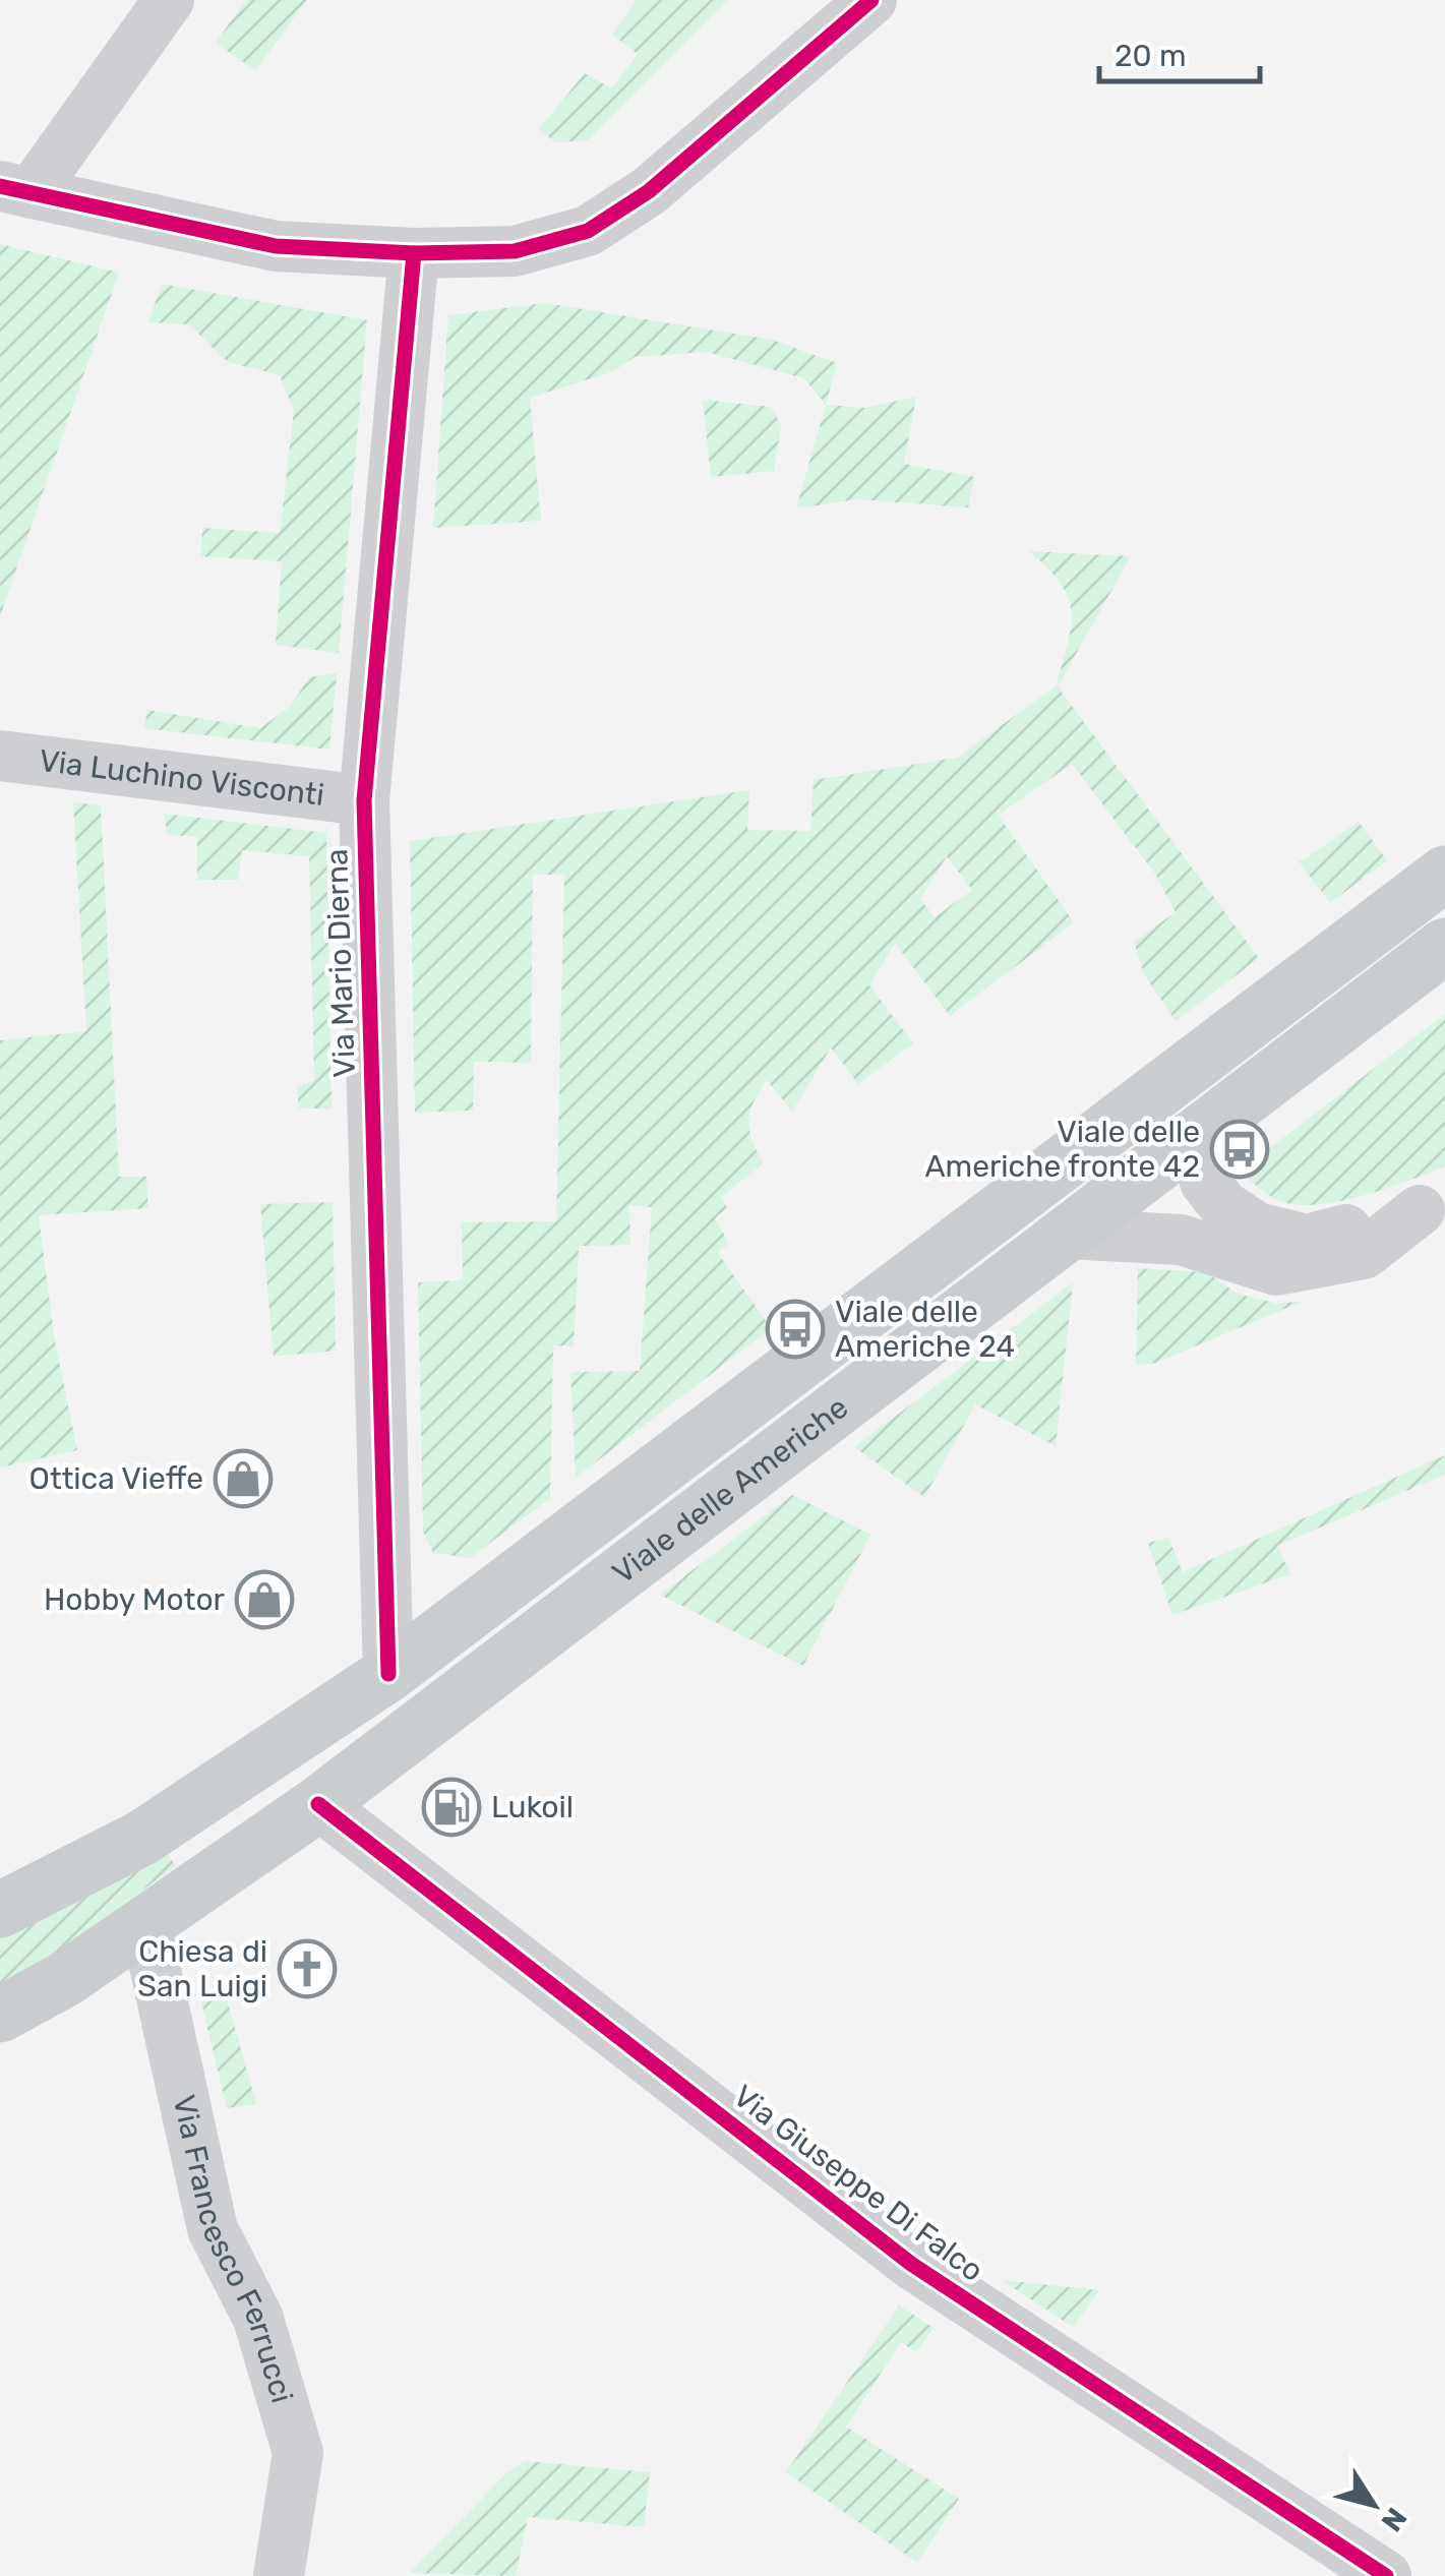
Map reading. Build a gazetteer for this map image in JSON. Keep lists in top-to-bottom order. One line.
{"streets":{"main road":["Viale delle Americhe"],"street":["Via Luchino Visconti","Via Mario Dierna","Via Giuseppe Di Falco","Via Francesco Ferrucci"]},"crossings":[["Via Luchino Visconti","Via Mario Dierna"],["Via Mario Dierna","Viale delle Americhe"],["Viale delle Americhe","Via Giuseppe Di Falco"],["Viale delle Americhe","Via Francesco Ferrucci"]],"places":{"bus stop":["Viale delle Americhe fronte 42","Viale delle Americhe 24"],"shop":["Ottica Vieffe","Hobby Motor"],"fuel station":["Lukoil"],"church":["Chiesa di San Luigi"]},"scale_bar":"20 m","north":"bottom right"}
